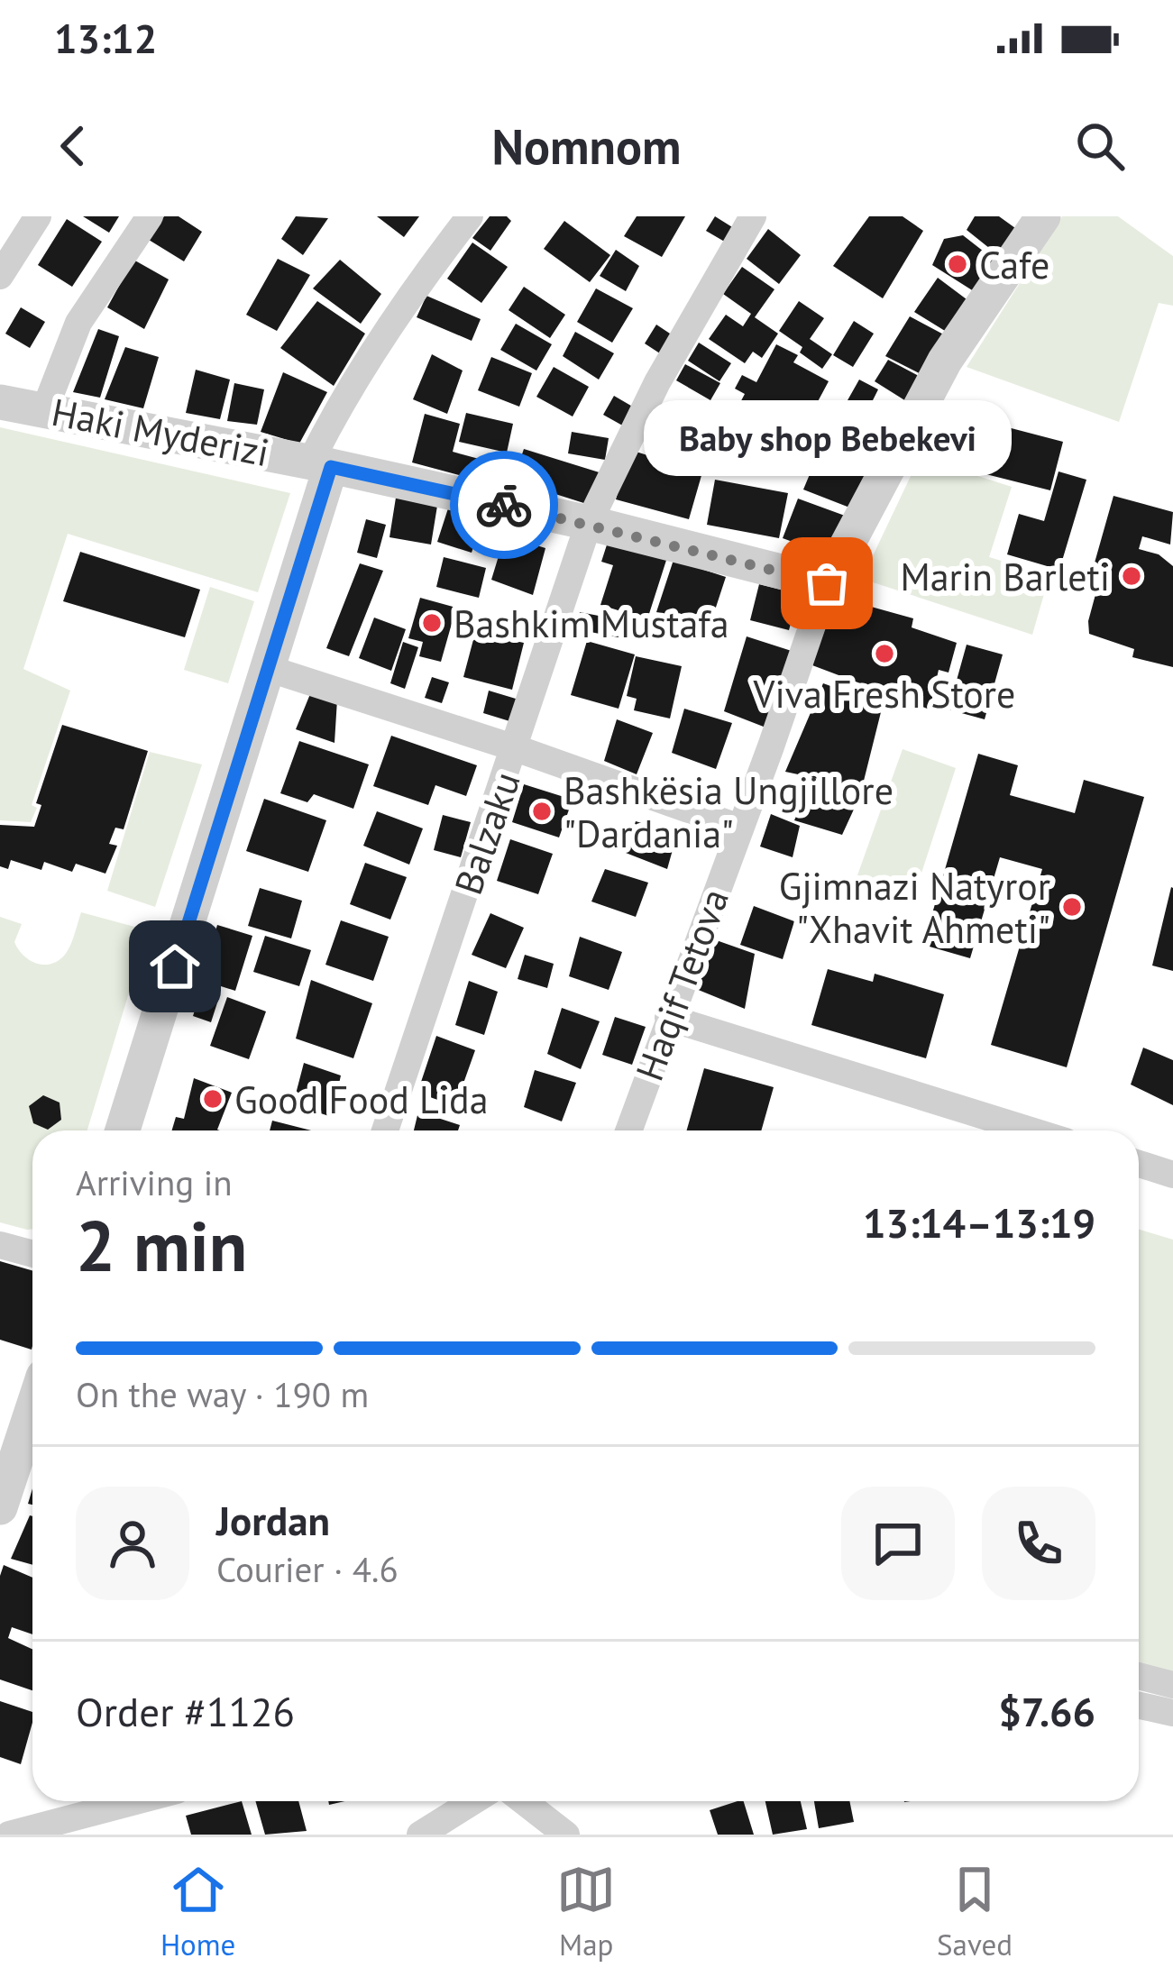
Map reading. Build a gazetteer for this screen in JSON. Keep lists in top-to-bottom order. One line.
{"streets":{"street":["Haki Myderizi","Balzaku","Haqif Tetova"]},"crossings":[["Haki Myderizi","Balzaku"],["Haki Myderizi","Haqif Tetova"]],"places":["Cafe","Marin Barleti","Baby shop Bebekevi","Bashkim Mustafa","Viva Fresh Store","Bashkësia Ungjillore \"Dardania\"","Gjimnazi Natyror \"Xhavit Ahmeti\"","Good Food Lida"],"page":{"status":"13:12","header":"Nomnom","bubble":"Baby shop Bebekevi","heading":["2 min","Arriving in","13:14–13:19"],"panel":["Jordan","Courier · 4.6","Order #1126","$7.66"],"bar":"On the way · 190 m","tabs":["Home","Map","Saved"]}}
